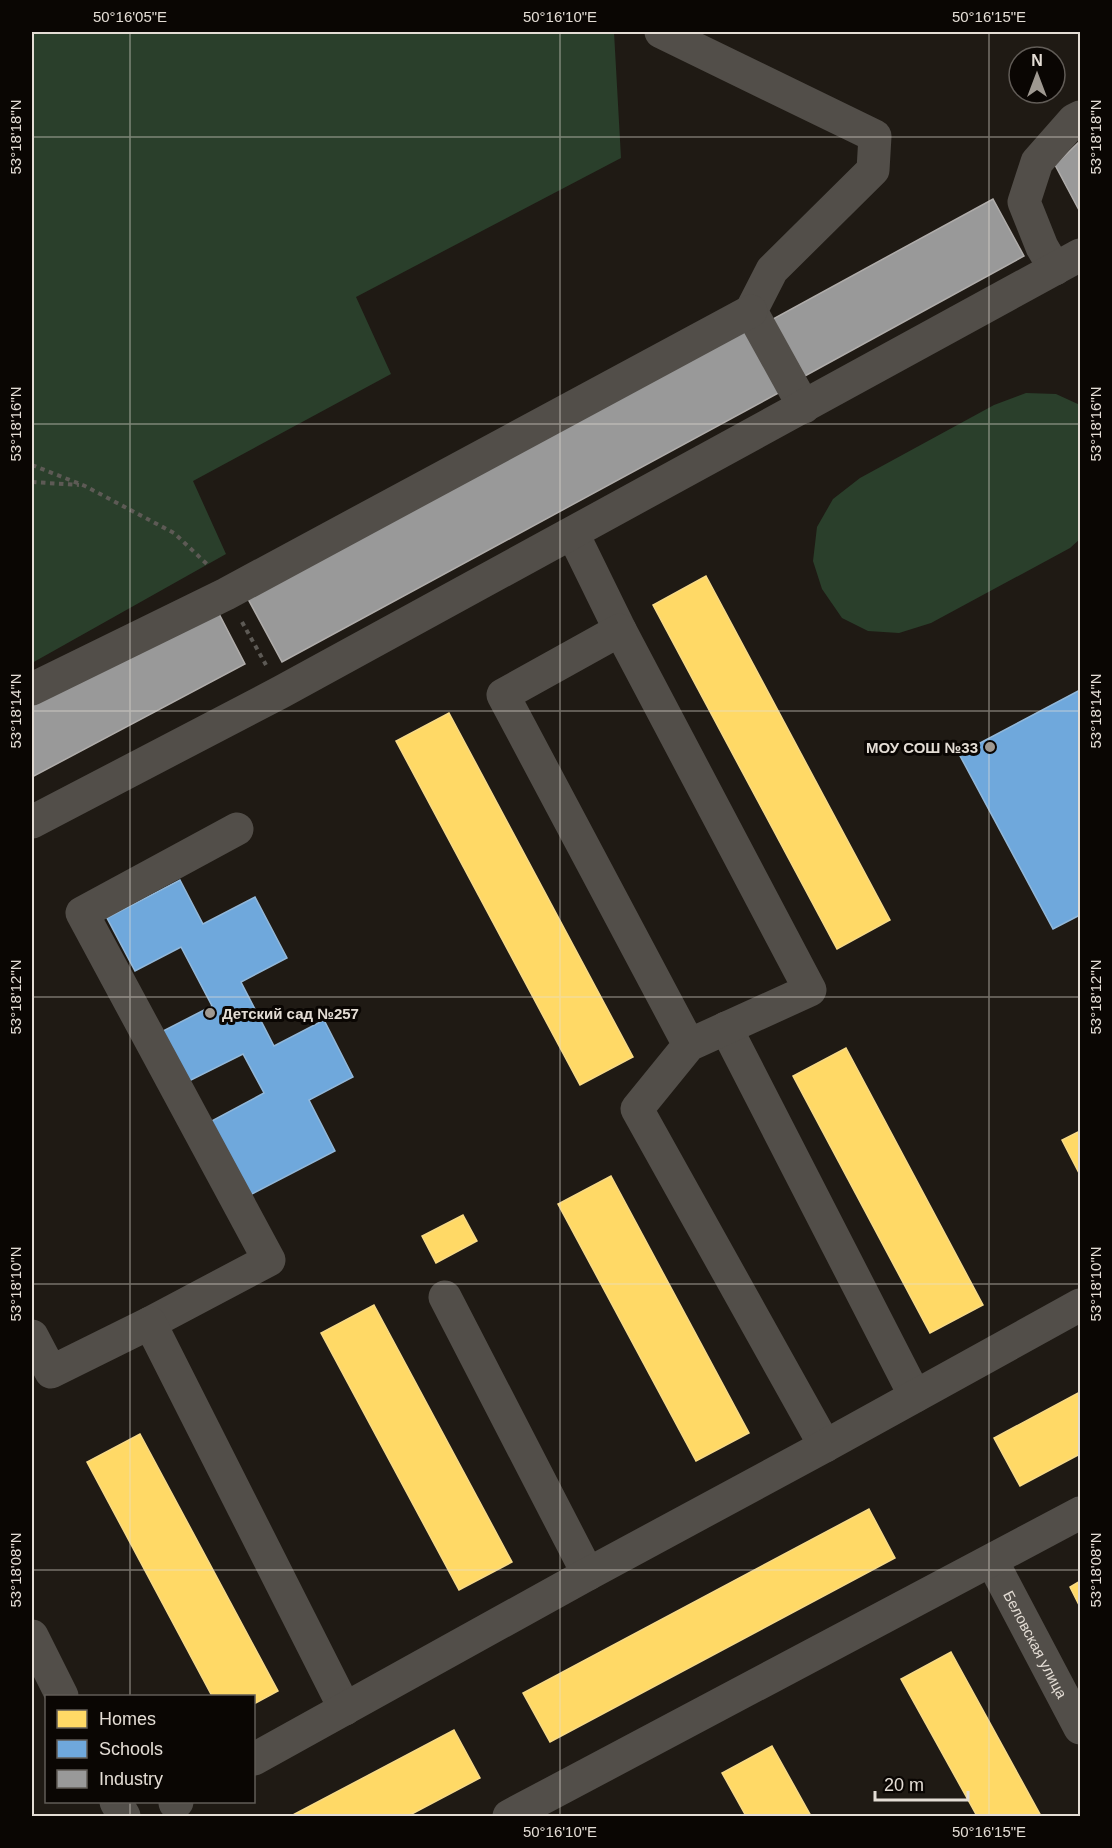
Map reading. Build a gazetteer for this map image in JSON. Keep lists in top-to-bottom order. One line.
{"streets":{"street":["Беловская улица"]},"places":["МОУ СОШ №33","Детский сад №257"],"legend":["Homes","Schools","Industry"],"scale_bar":"20 m","north":"top","coordinates":["50°16'05\"E","50°16'10\"E","50°16'15\"E","53°18'18\"N","53°18'16\"N","53°18'14\"N","53°18'12\"N","53°18'10\"N","53°18'08\"N"]}
